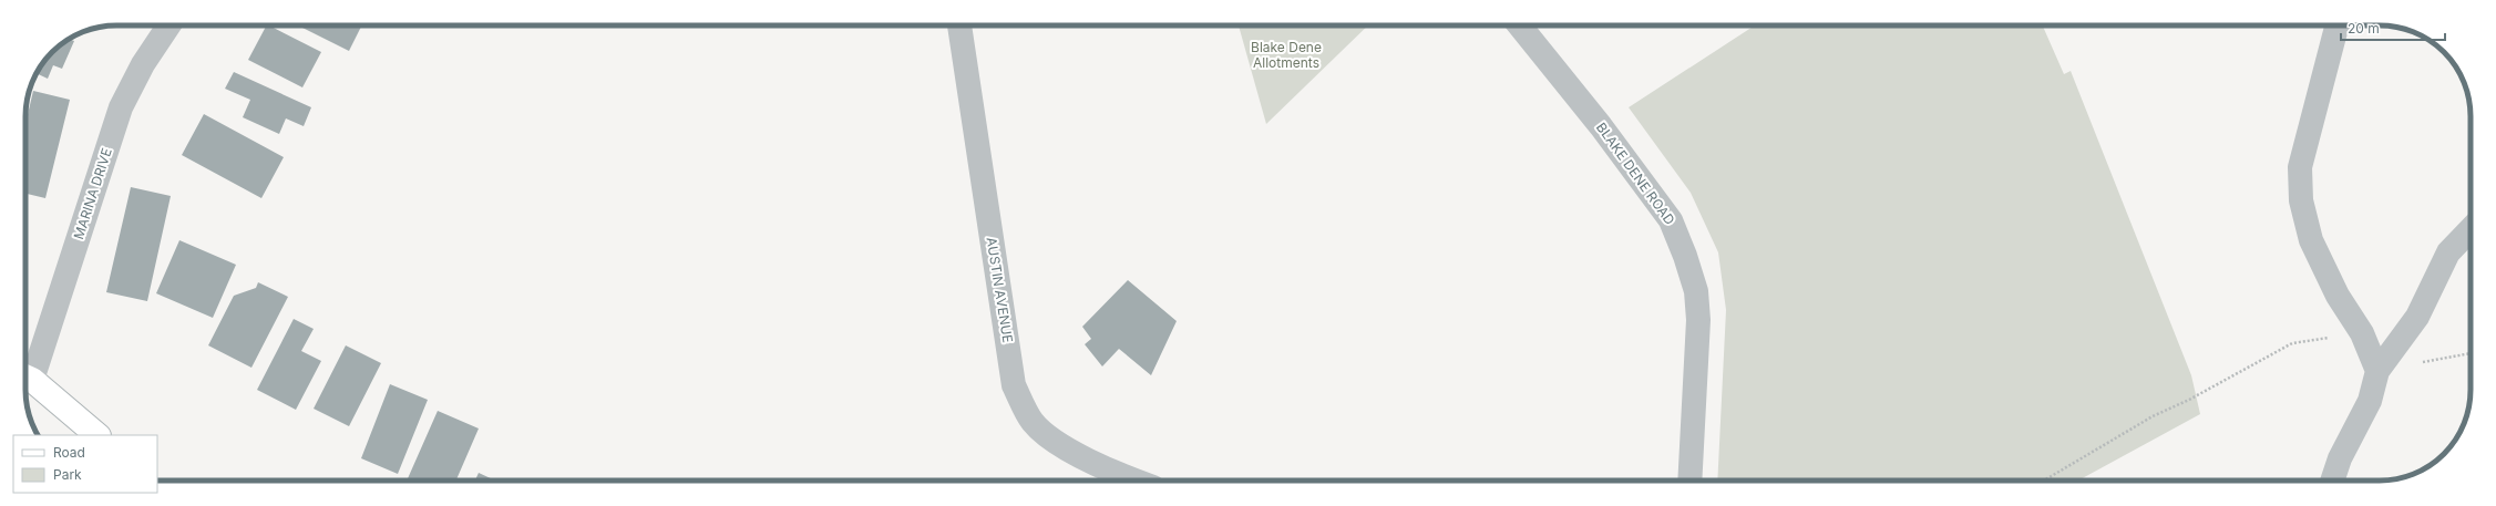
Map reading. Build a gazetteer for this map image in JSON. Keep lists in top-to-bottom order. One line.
{"streets":{"street":["BLAKE DENE ROAD","MARINA DRIVE","AUSTIN AVENUE"]},"parks":["Blake Dene Allotments"],"legend":["Road","Park"],"scale_bar":"20 m"}
